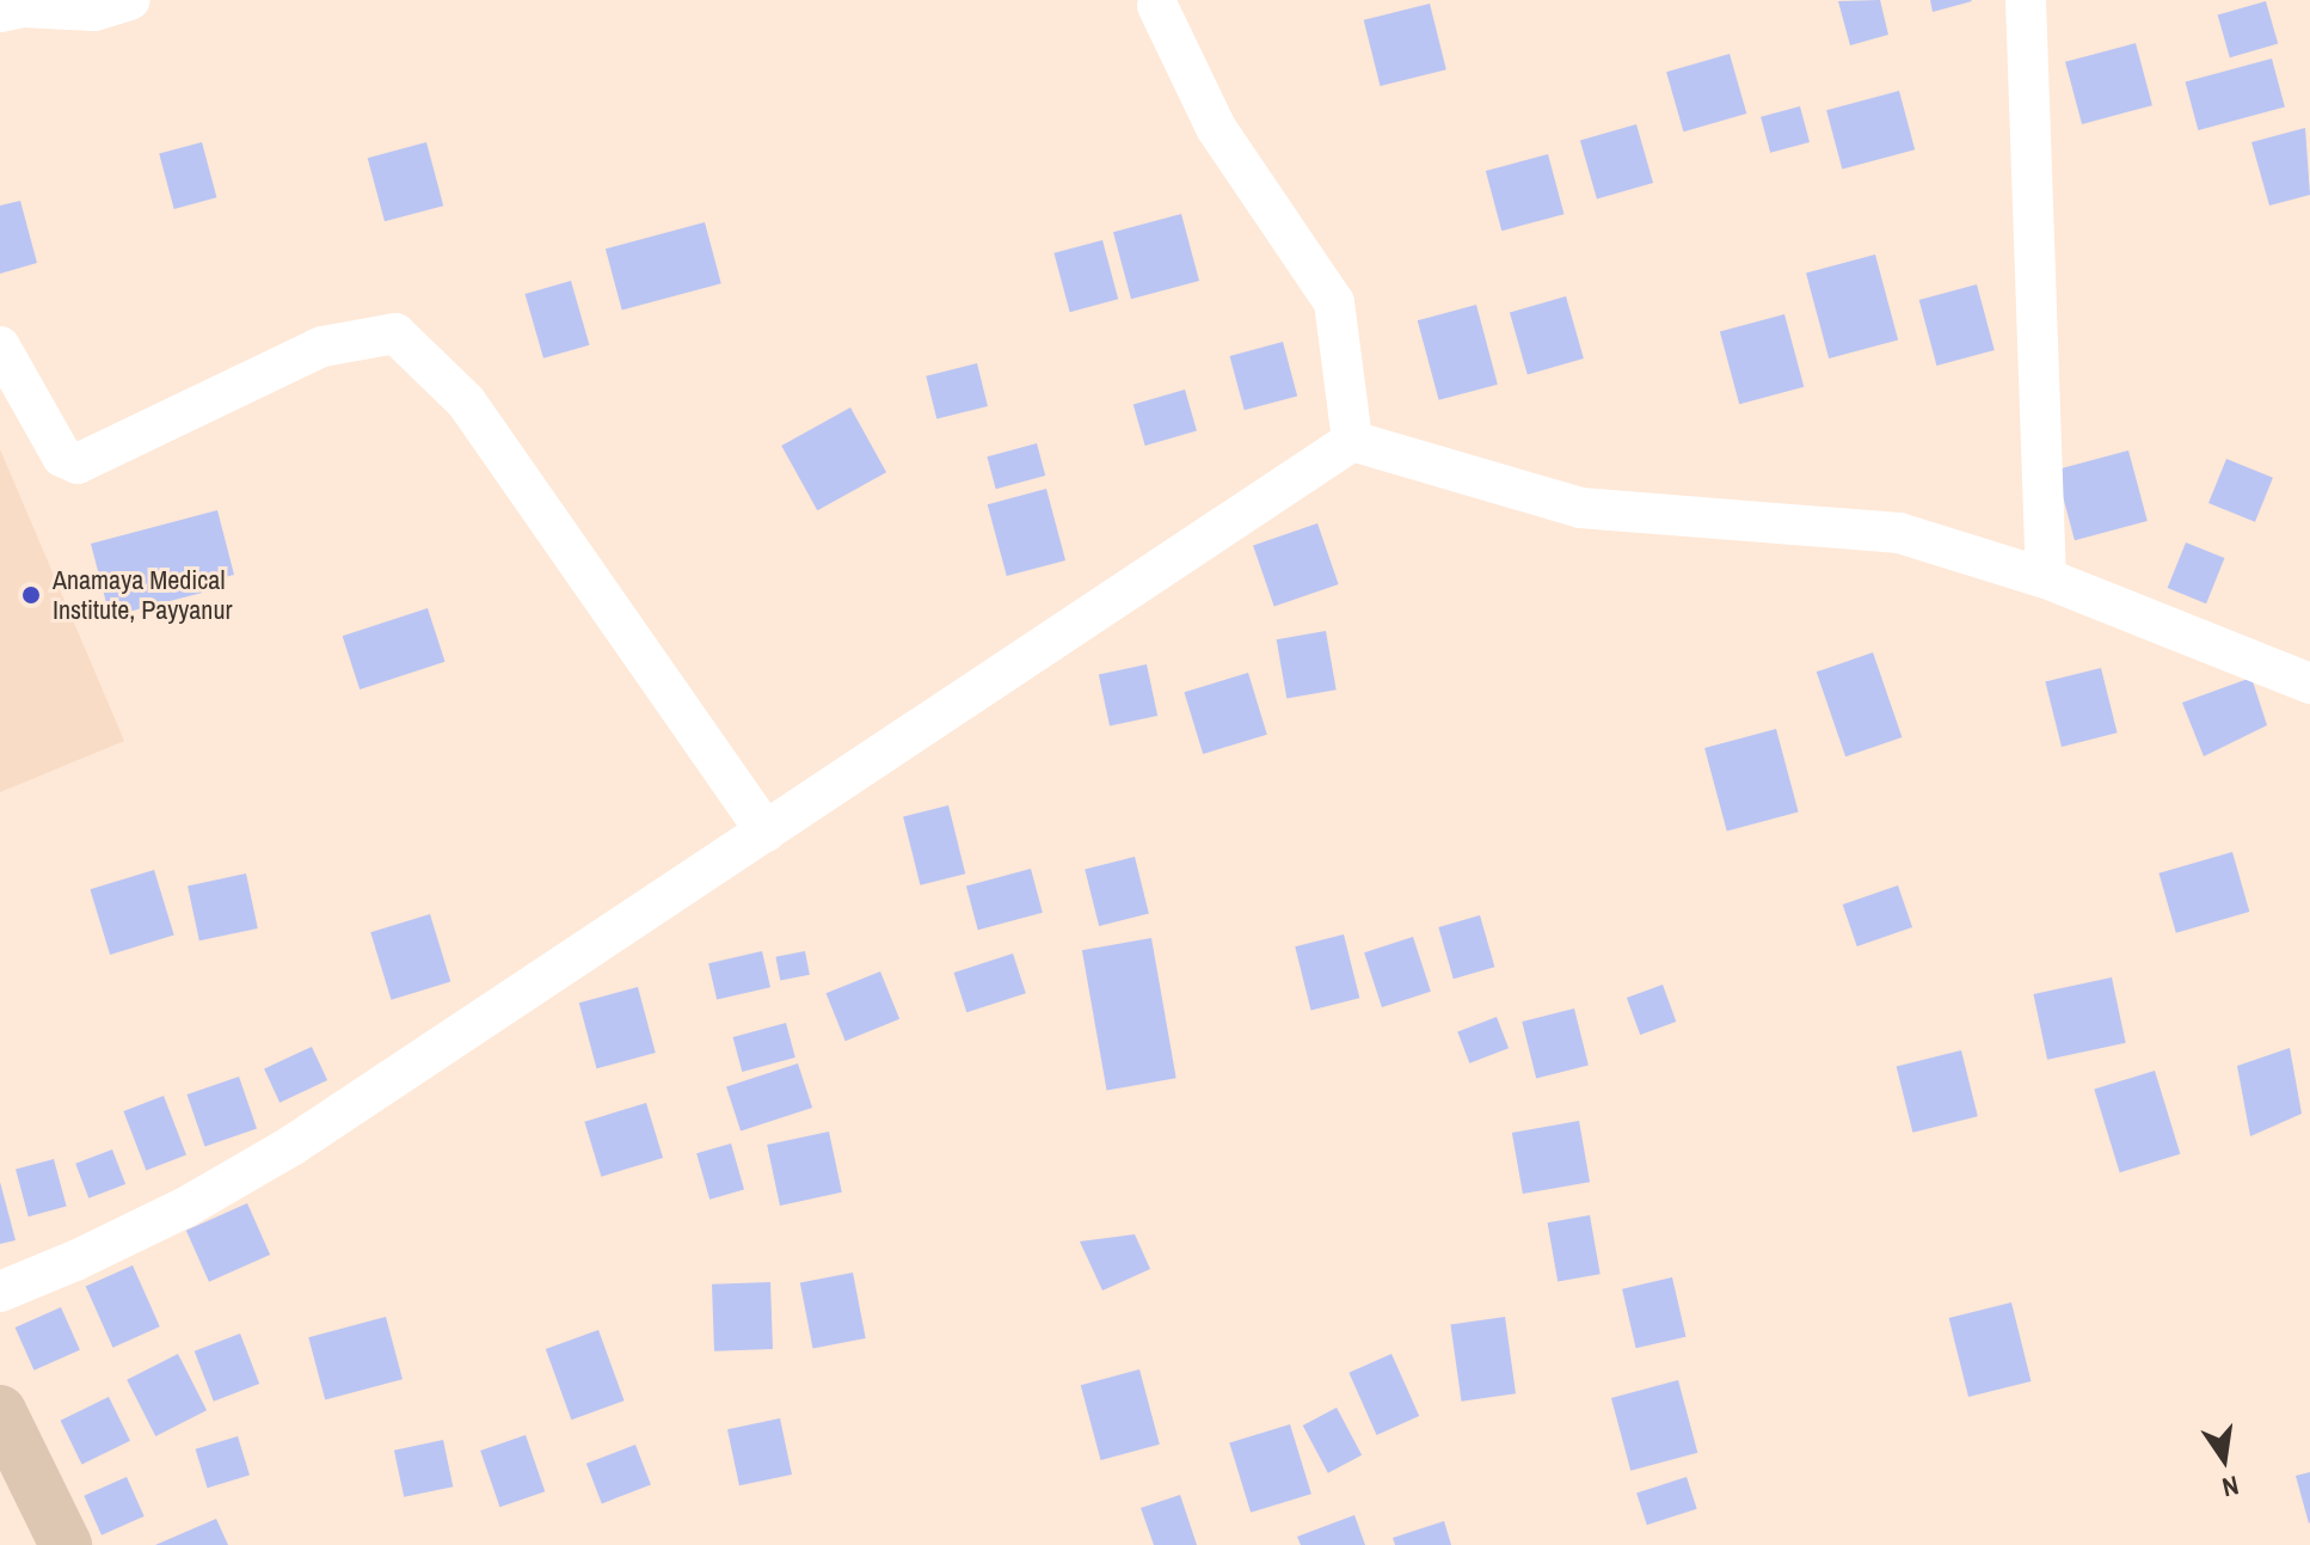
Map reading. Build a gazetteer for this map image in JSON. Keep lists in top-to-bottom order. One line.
{"places":["Anamaya Medical Institute, Payyanur"],"north":"bottom"}
